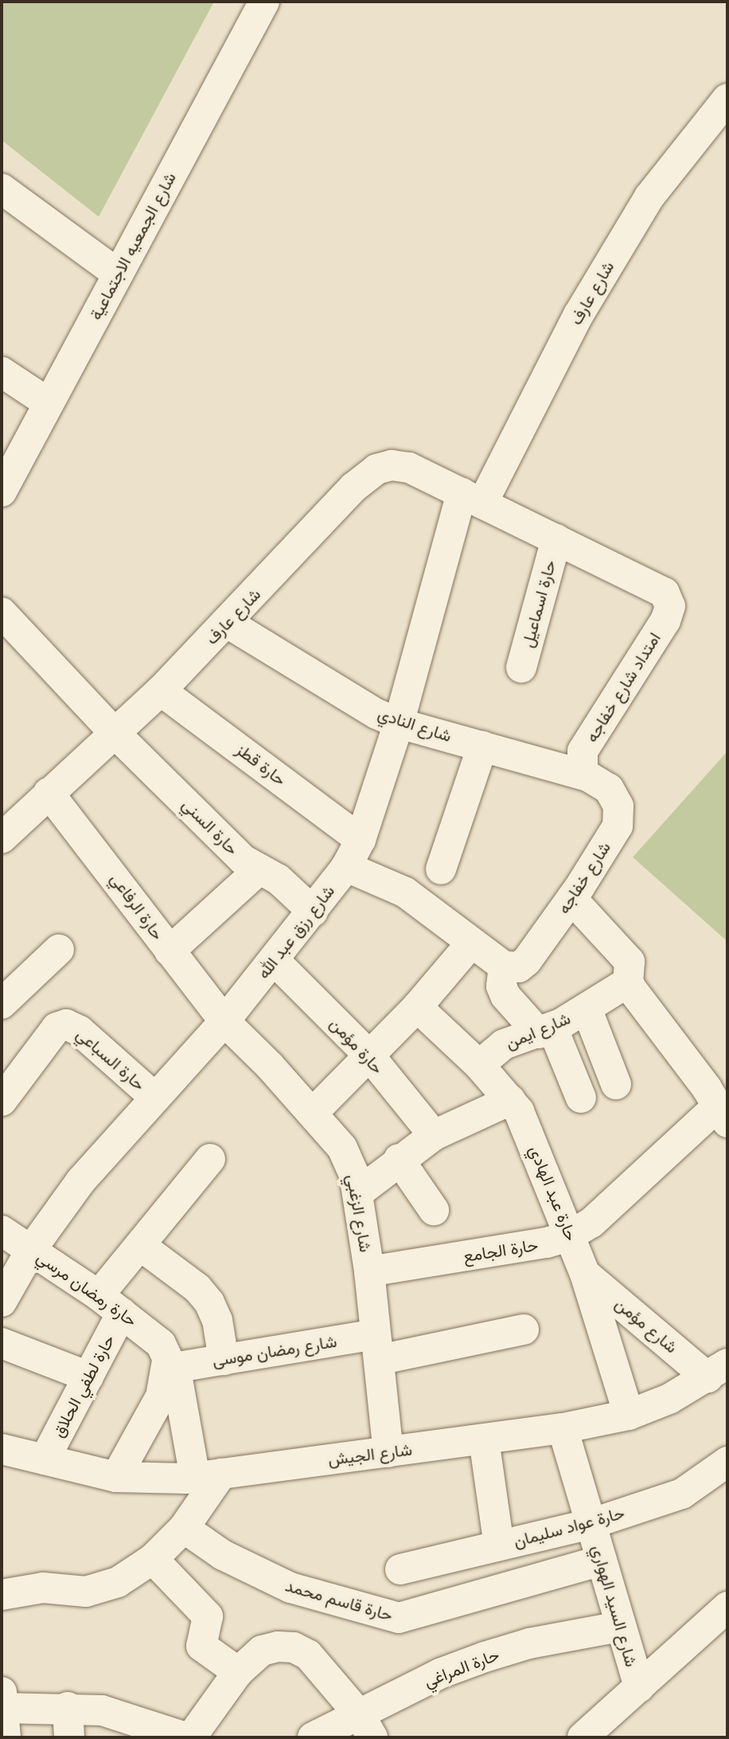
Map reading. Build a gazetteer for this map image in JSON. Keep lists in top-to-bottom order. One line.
{"streets":{"street":["شارع الجمعيه الاجتماعية","شارع عارف","حارة اسماعيل","امتداد شارع خفاجه","شارع النادي","حارة قطز","حارة السني","شارع خفاجه","حارة الرفاعي","شارع رزق عبد الله","شارع ايمن","حارة مؤمن","حارة السباعي","حارة عبد الهادي","شارع الزغبي","حارة الجامع","حارة رمضان مرسي","شارع مؤمن","شارع رمضان موسى","حارة لطفي الحلاق","شارع الجيش","حارة عواد سليمان","حارة قاسم محمد","شارع السيد الهواري","حارة المراغي"]},"crossings":[["شارع عارف","حارة اسماعيل"],["شارع عارف","امتداد شارع خفاجه"],["شارع عارف","شارع النادي"],["شارع عارف","حارة قطز"],["شارع عارف","حارة السني"],["شارع عارف","حارة الرفاعي"],["شارع عارف","شارع رزق عبد الله"],["امتداد شارع خفاجه","شارع النادي"],["امتداد شارع خفاجه","شارع خفاجه"],["شارع النادي","شارع خفاجه"],["شارع النادي","شارع رزق عبد الله"],["حارة قطز","شارع رزق عبد الله"],["حارة السني","شارع رزق عبد الله"],["حارة الرفاعي","شارع رزق عبد الله"],["حارة الرفاعي","شارع الزغبي"],["شارع رزق عبد الله","حارة مؤمن"],["شارع رزق عبد الله","حارة السباعي"],["شارع رزق عبد الله","شارع الزغبي"],["شارع رزق عبد الله","حارة رمضان مرسي"],["شارع ايمن","حارة عبد الهادي"],["حارة عبد الهادي","حارة الجامع"],["حارة عبد الهادي","شارع مؤمن"],["حارة عبد الهادي","شارع الجيش"],["شارع الزغبي","حارة الجامع"],["شارع الزغبي","شارع رمضان موسى"],["شارع الزغبي","شارع الجيش"],["حارة رمضان مرسي","شارع رمضان موسى"],["حارة رمضان مرسي","حارة لطفي الحلاق"],["شارع مؤمن","شارع الجيش"],["حارة لطفي الحلاق","شارع الجيش"],["شارع الجيش","شارع السيد الهواري"],["حارة عواد سليمان","شارع السيد الهواري"],["حارة قاسم محمد","شارع السيد الهواري"],["شارع السيد الهواري","حارة المراغي"]]}
